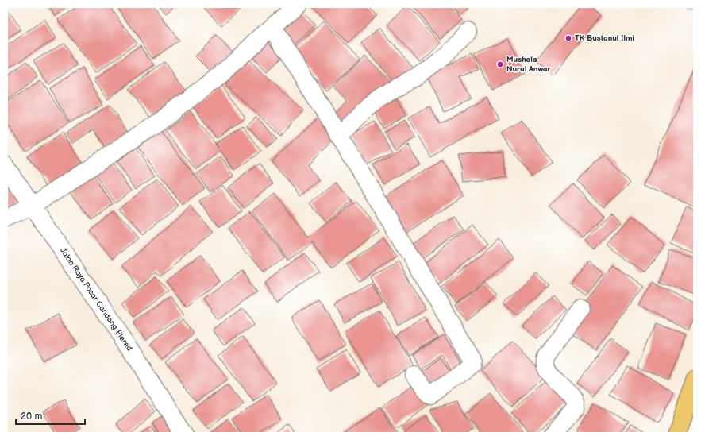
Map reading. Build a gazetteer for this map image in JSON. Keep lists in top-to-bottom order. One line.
{"streets":{"street":["Jalan Raya Pasar Condong Plered"]},"places":["TK Bustanul Ilmi","Mushola Nurul Anwar"],"scale_bar":"20 m"}
